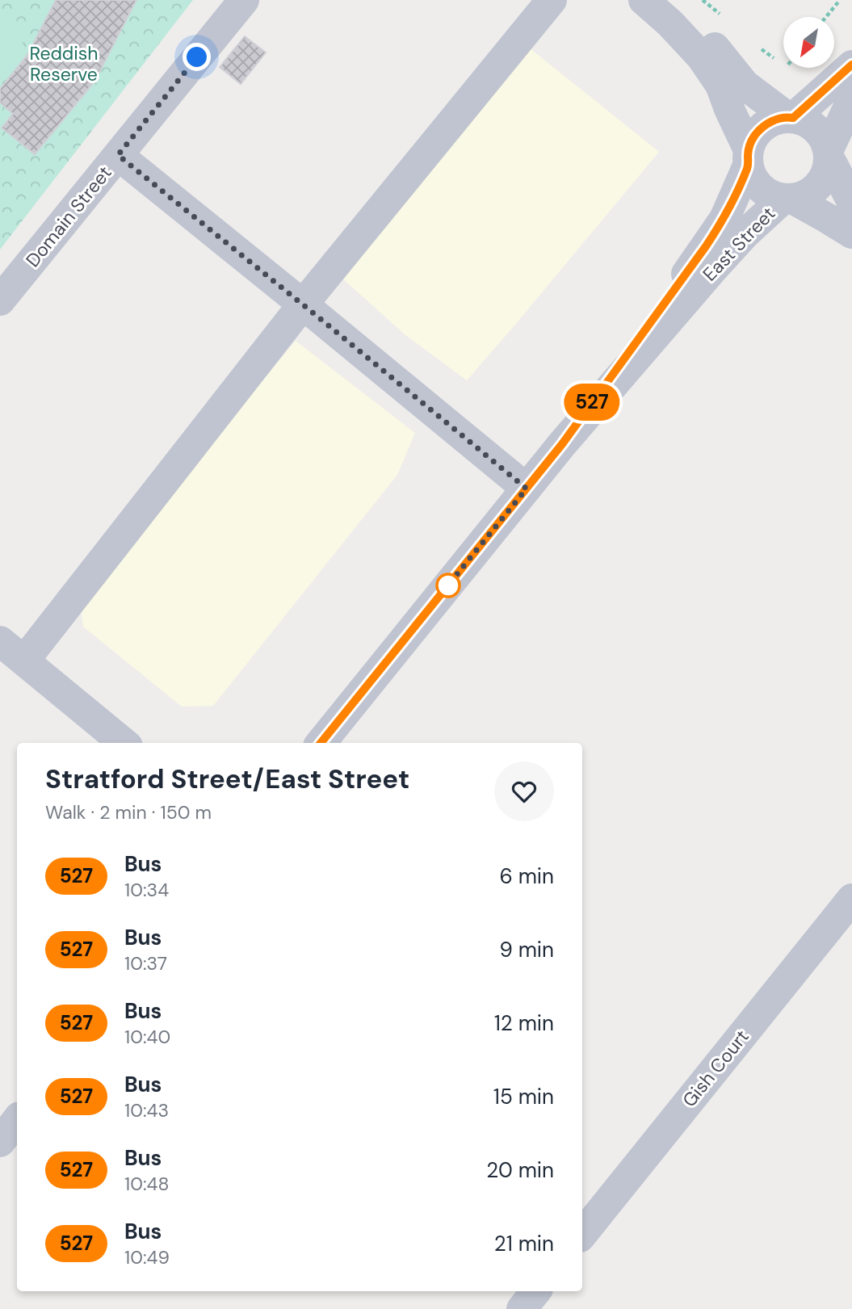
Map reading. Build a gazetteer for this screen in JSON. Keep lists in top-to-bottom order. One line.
{"streets":{"street":["Domain Street","East Street","Gish Court"]},"parks":["Reddish Reserve"],"lines":["bus line 527"],"north":"bottom left","page":{"on_map":"527","heading":["Stratford Street/East Street","Walk · 2 min · 150 m"],"list":[{"mark":"527","name":"Bus","note":"10:34","value":"6 min"},{"mark":"527","name":"Bus","note":"10:37","value":"9 min"},{"mark":"527","name":"Bus","note":"10:40","value":"12 min"},{"mark":"527","name":"Bus","note":"10:43","value":"15 min"},{"mark":"527","name":"Bus","note":"10:48","value":"20 min"},{"mark":"527","name":"Bus","note":"10:49","value":"21 min"}]}}
